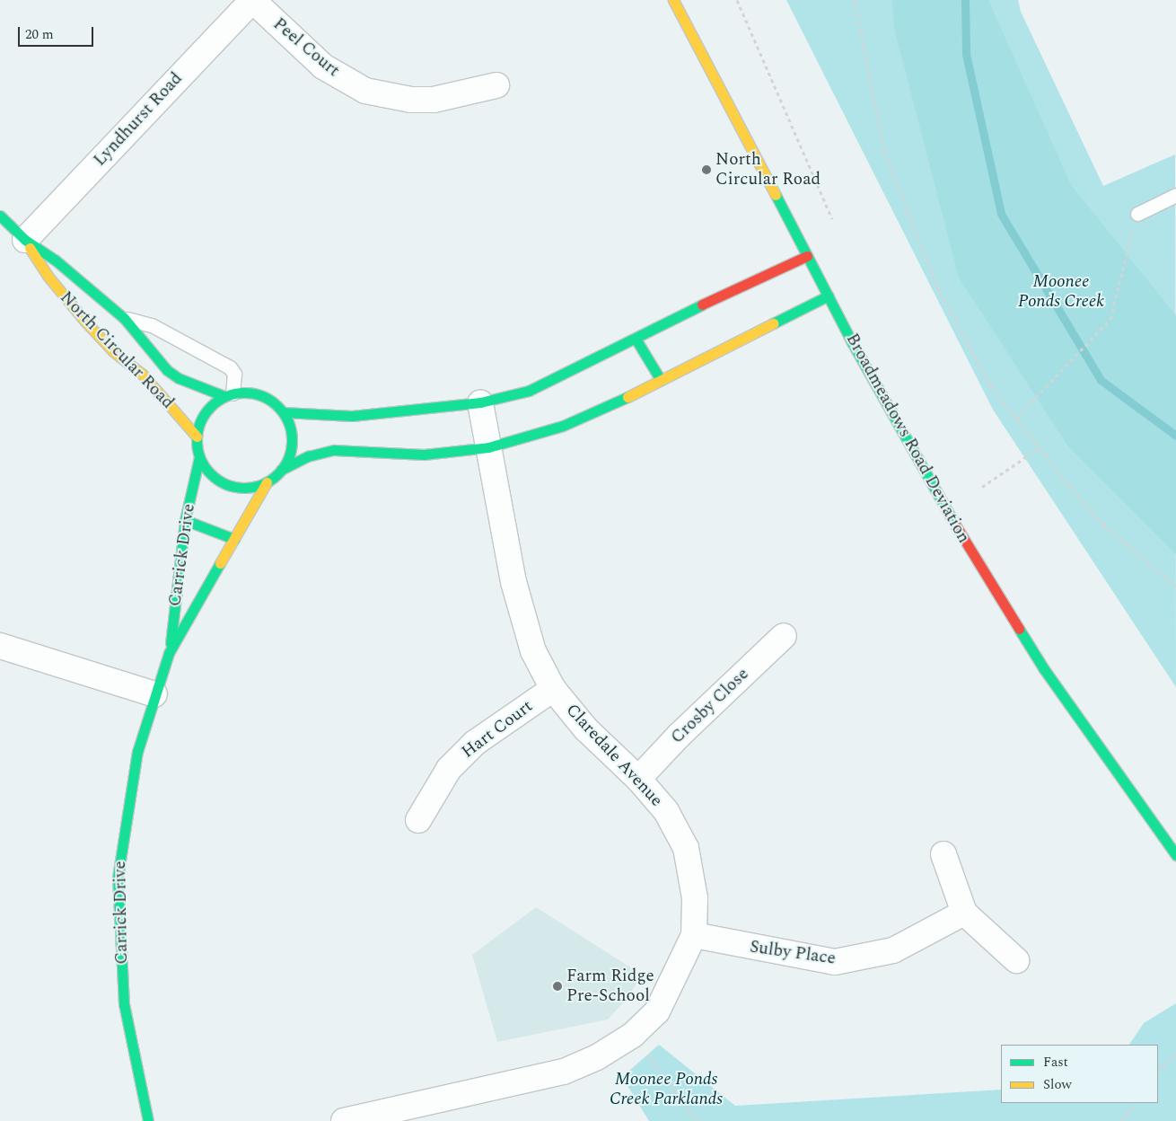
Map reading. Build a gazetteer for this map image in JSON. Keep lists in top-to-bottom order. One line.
{"streets":{"street":["Peel Court","Lyndhurst Road","North Circular Road","Broadmeadows Road Deviation","Carrick Drive","Crosby Close","Hart Court","Claredale Avenue","Sulby Place"]},"crossings":[["Peel Court","Lyndhurst Road"],["Lyndhurst Road","North Circular Road"],["North Circular Road","Carrick Drive"],["Crosby Close","Claredale Avenue"],["Hart Court","Claredale Avenue"],["Claredale Avenue","Sulby Place"]],"parks":["Moonee Ponds Creek","Moonee Ponds Creek Parklands"],"places":["North Circular Road","Farm Ridge Pre-School"],"legend":["Fast","Slow"],"scale_bar":"20 m"}
